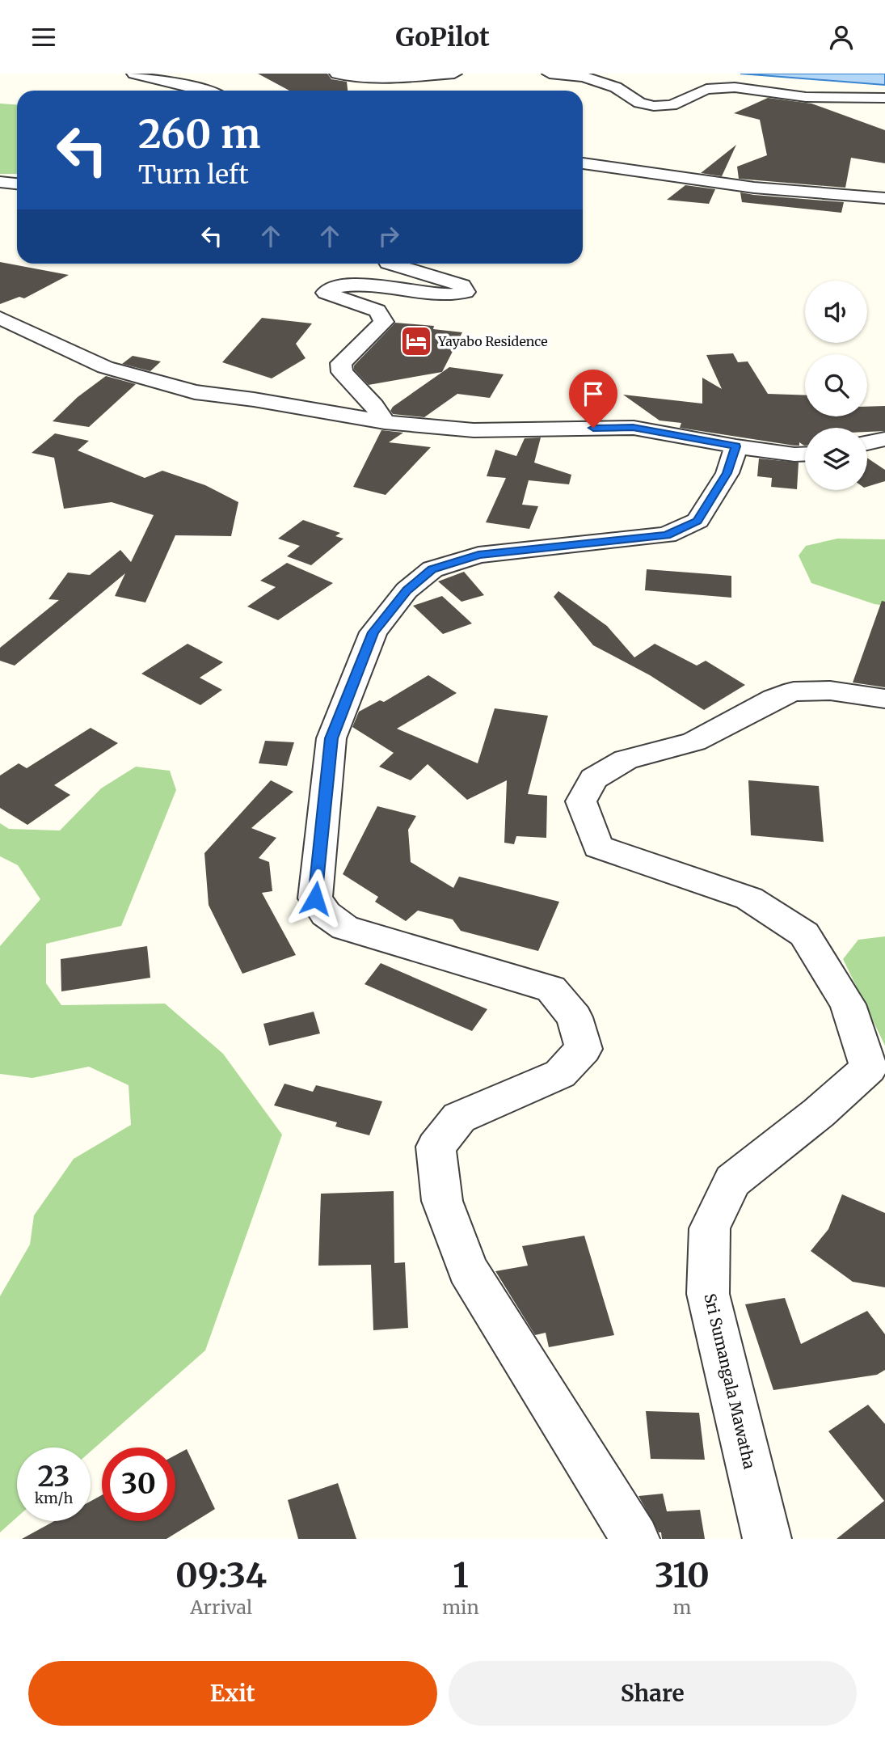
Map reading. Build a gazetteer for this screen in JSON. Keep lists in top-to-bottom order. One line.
{"streets":{"street":["Sri Sumangala Mawatha"]},"places":{"hotel":["Yayabo Residence"]},"page":{"header":"GoPilot","turn":["260 m","Turn left"],"speed":"23 km/h","limit":"30","eta":["09:34","Arrival","1","min","310","m"],"buttons":["Exit","Share"]}}
